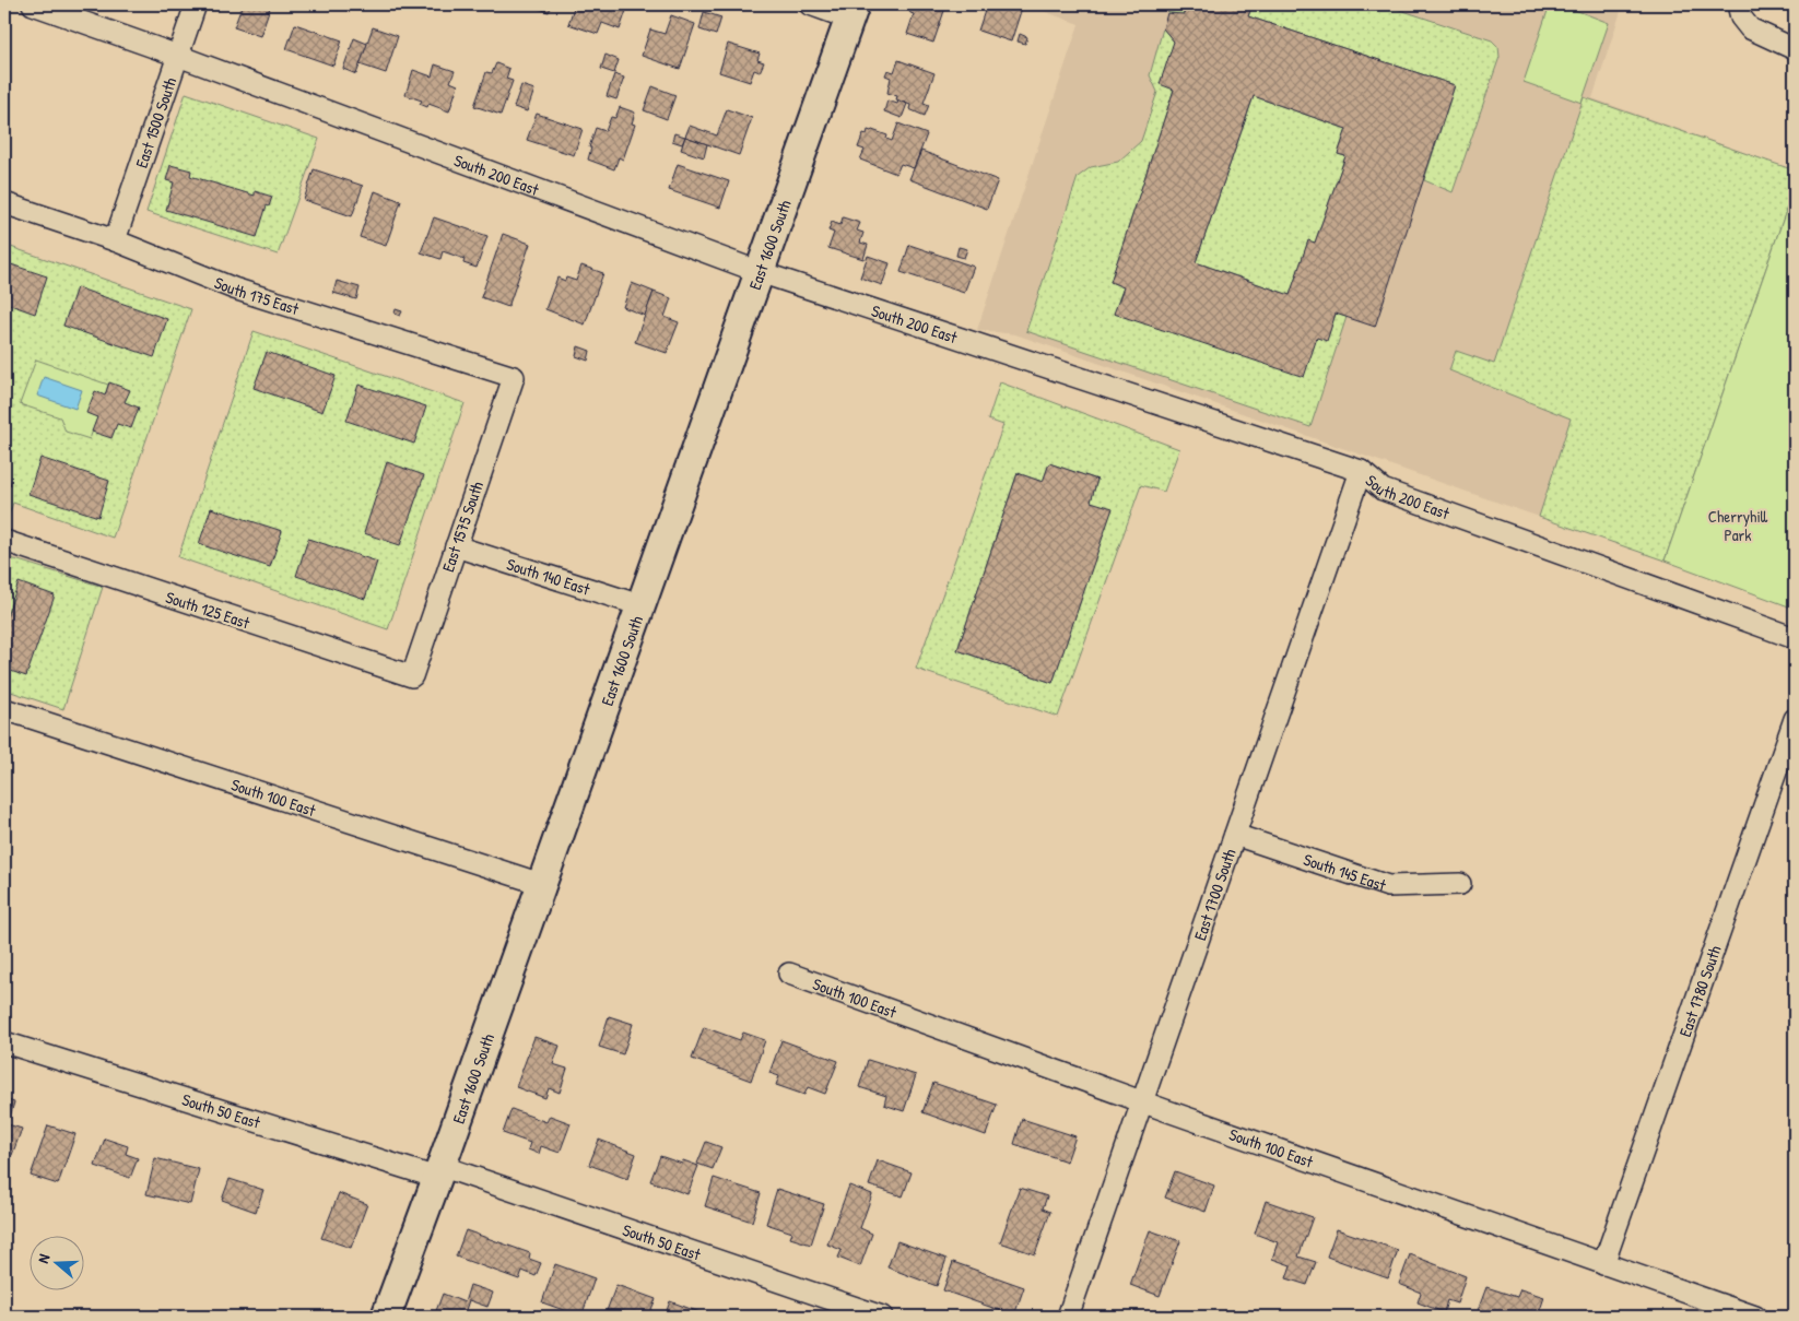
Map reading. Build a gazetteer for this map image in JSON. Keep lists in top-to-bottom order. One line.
{"streets":{"street":["East 1500 South","South 200 East","East 1600 South","South 175 East","East 1575 South","South 140 East","South 125 East","South 100 East","South 145 East","East 1700 South","East 1780 South","South 50 East"]},"crossings":[["East 1500 South","South 200 East"],["East 1500 South","South 175 East"],["South 200 East","East 1600 South"],["South 200 East","East 1700 South"],["East 1600 South","South 140 East"],["East 1600 South","South 100 East"],["East 1600 South","South 50 East"],["South 175 East","East 1575 South"],["East 1575 South","South 140 East"],["East 1575 South","South 125 East"],["South 100 East","East 1700 South"],["South 100 East","East 1780 South"],["South 145 East","East 1700 South"]],"parks":["Cherryhill Park"],"north":"left"}
